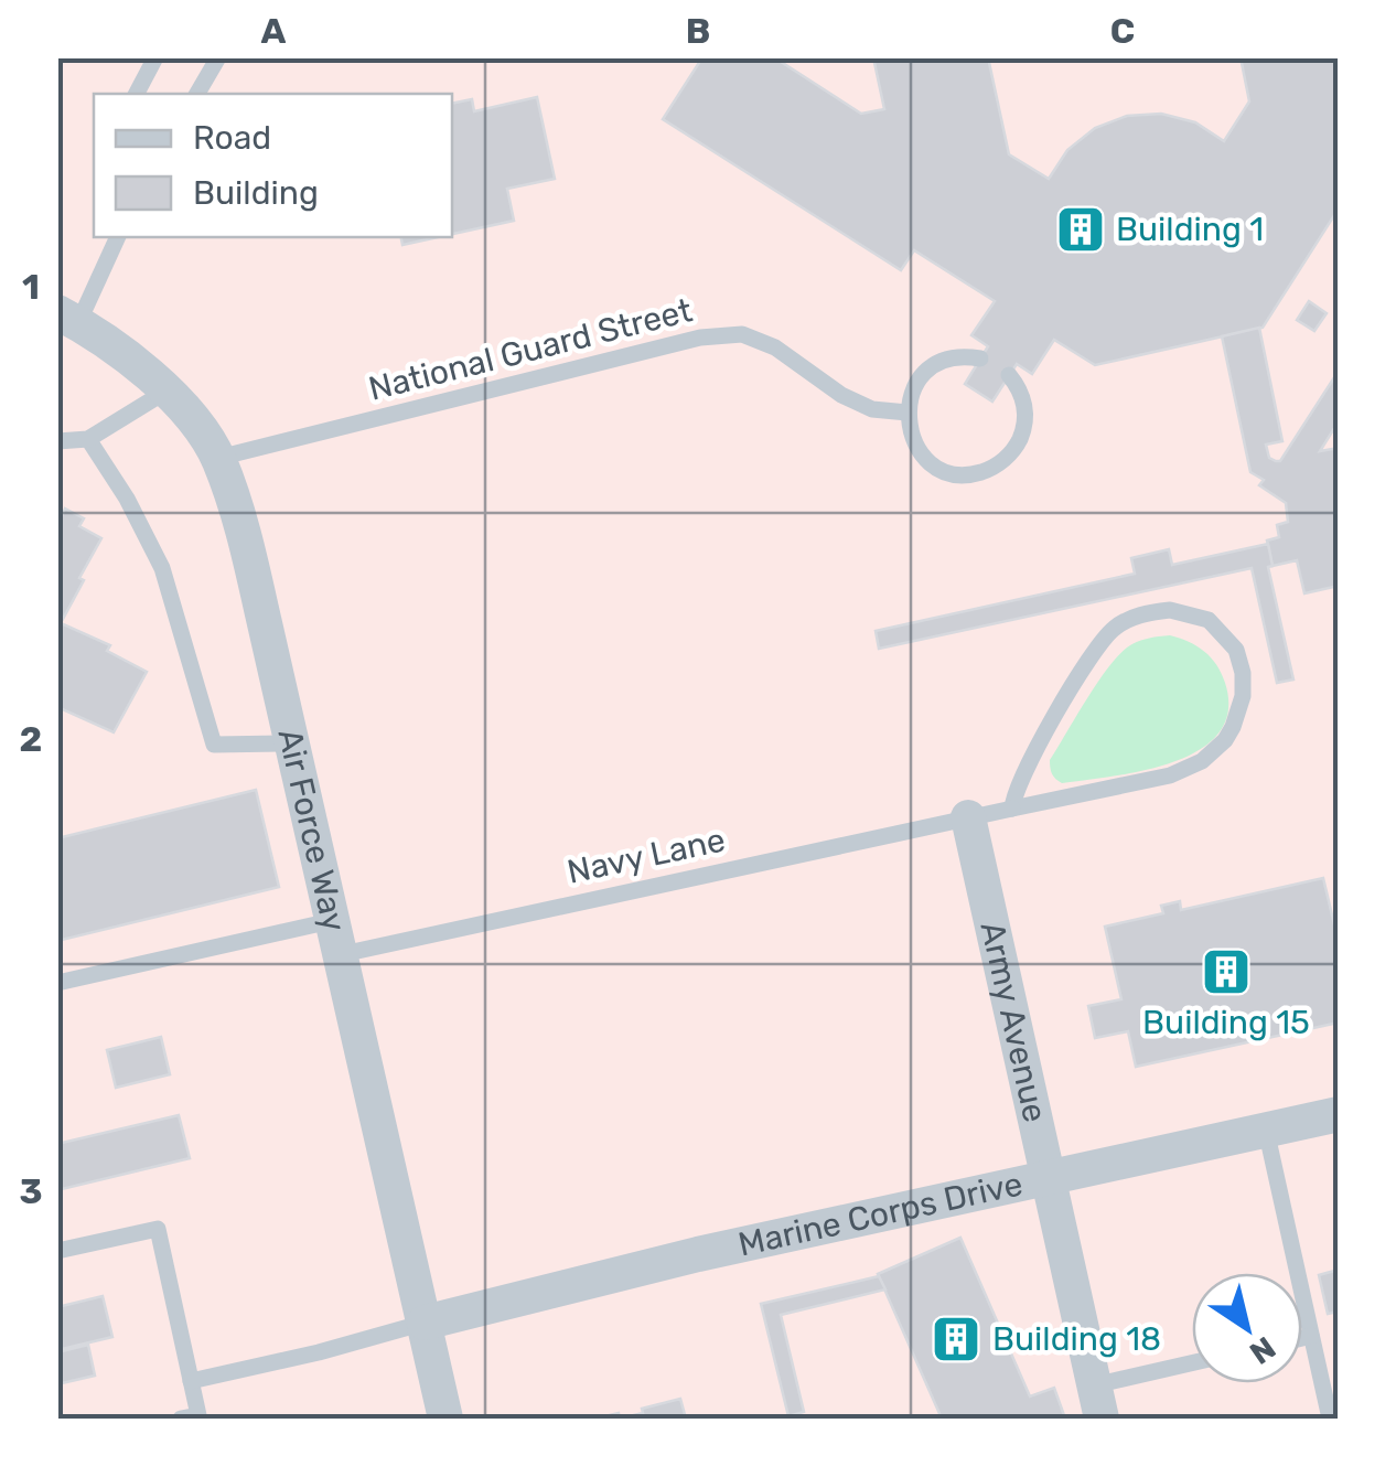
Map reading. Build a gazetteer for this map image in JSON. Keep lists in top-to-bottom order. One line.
{"streets":{"street":["Air Force Way","Army Avenue","Marine Corps Drive"],"lane":["National Guard Street","Navy Lane"]},"crossings":[["National Guard Street","Air Force Way"],["Air Force Way","Navy Lane"],["Air Force Way","Marine Corps Drive"],["Navy Lane","Army Avenue"],["Army Avenue","Marine Corps Drive"]],"places":{"building":["Building 1","Building 15","Building 18"]},"legend":["Road","Building"],"north":"bottom right","grid":{"columns":["A","B","C"],"rows":["1","2","3"]}}
